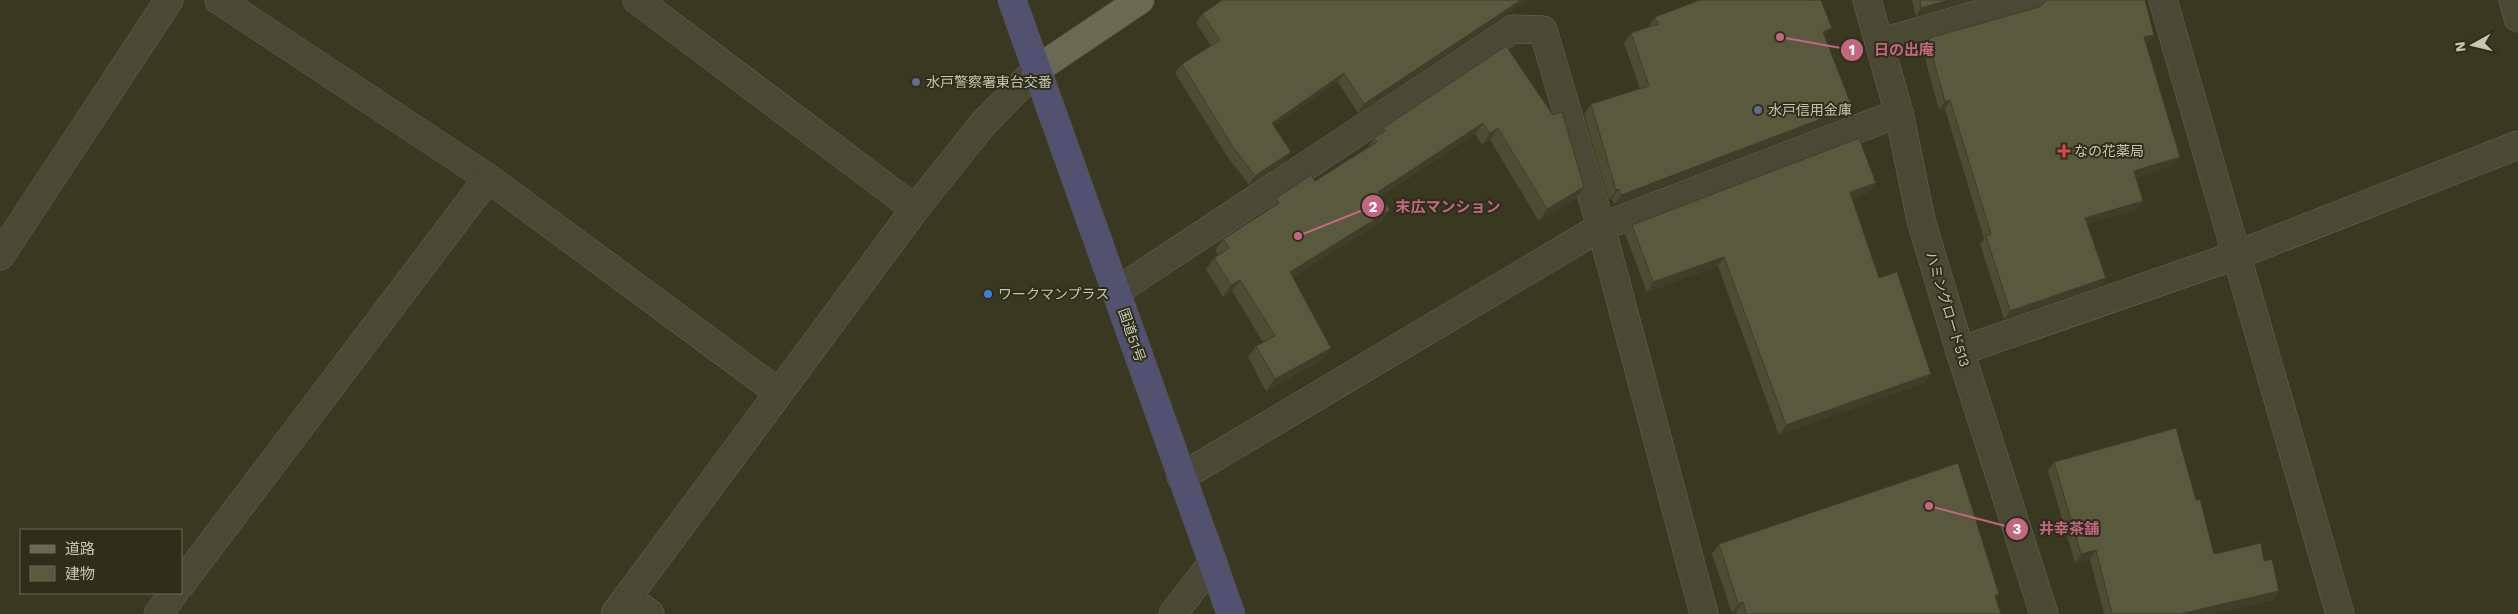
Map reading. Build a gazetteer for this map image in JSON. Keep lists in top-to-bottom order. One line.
{"streets":{"highway":["国道51号"],"street":["ハミングロード513"]},"places":{"other":["日の出庵","水戸警察署東台交番","水戸信用金庫","末広マンション","ワークマンプラス","井幸茶舗"],"health":["なの花薬局"]},"legend":["道路","建物"],"north":"left"}
